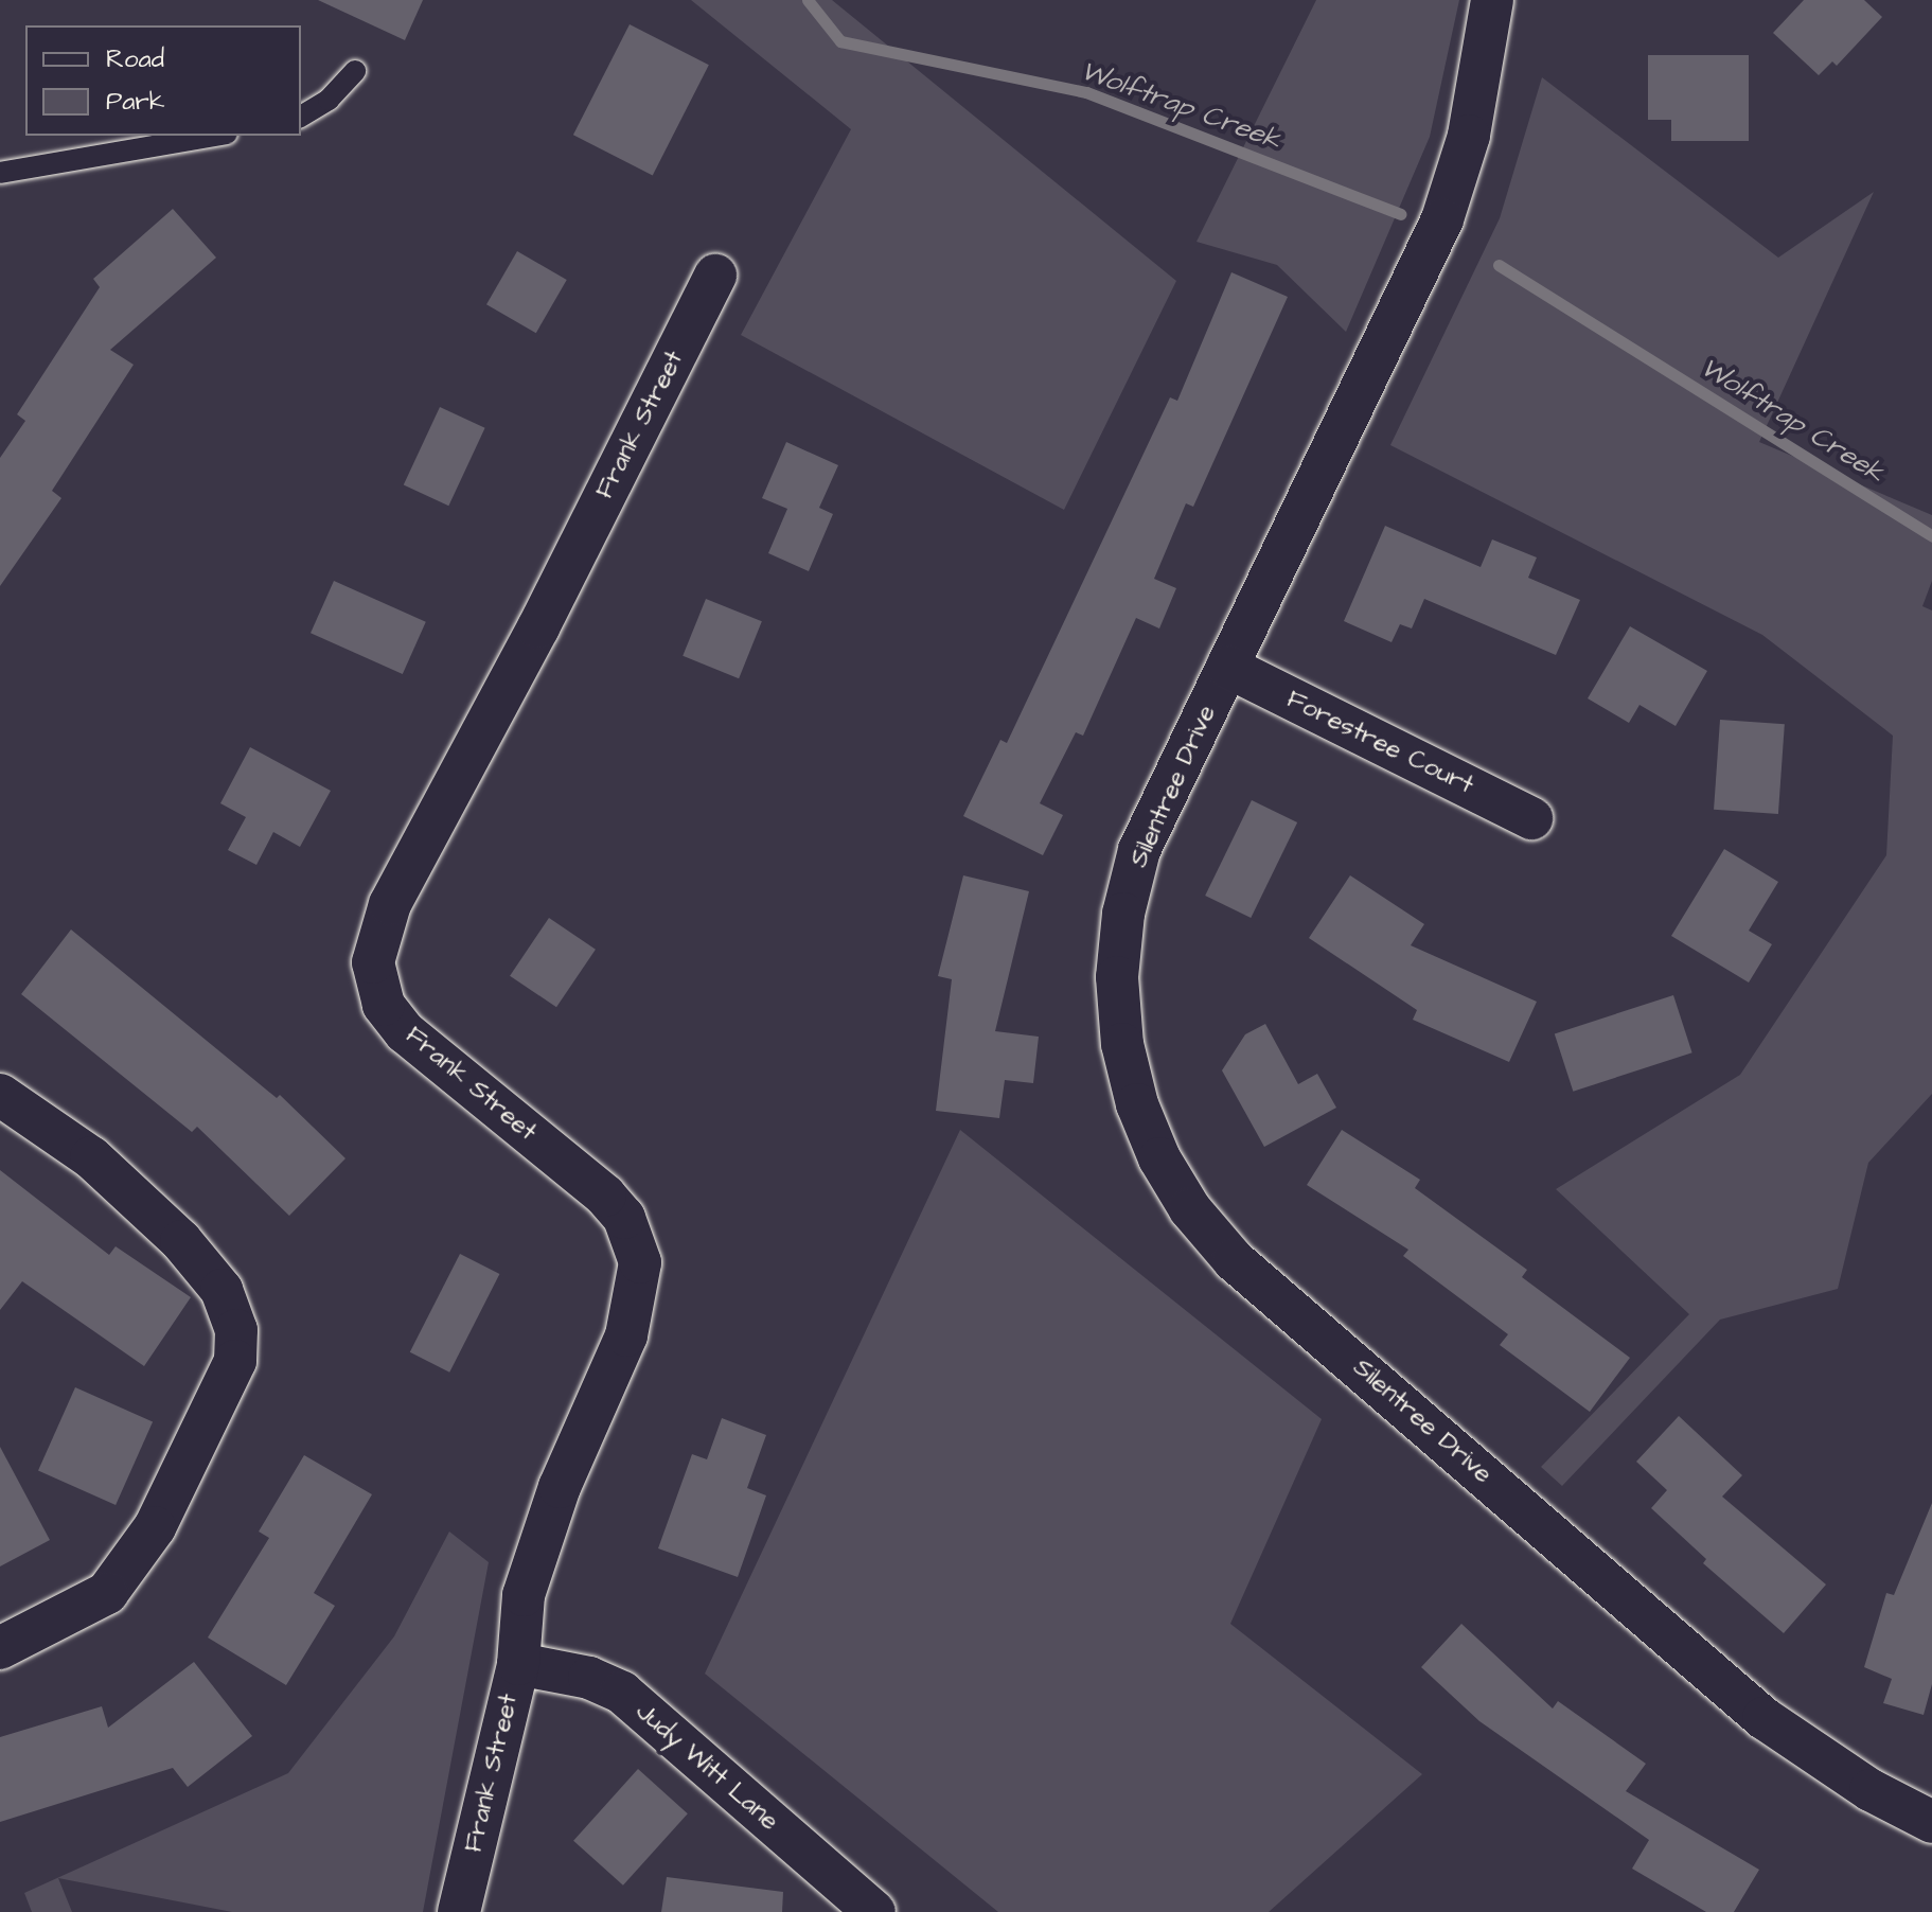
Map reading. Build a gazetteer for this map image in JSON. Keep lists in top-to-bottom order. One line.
{"streets":{"street":["Frank Street","Forestree Court","Silentree Drive","Judy Witt Lane"]},"crossings":[["Frank Street","Judy Witt Lane"],["Forestree Court","Silentree Drive"]],"water":["Wolftrap Creek"],"legend":["Road","Park"]}
